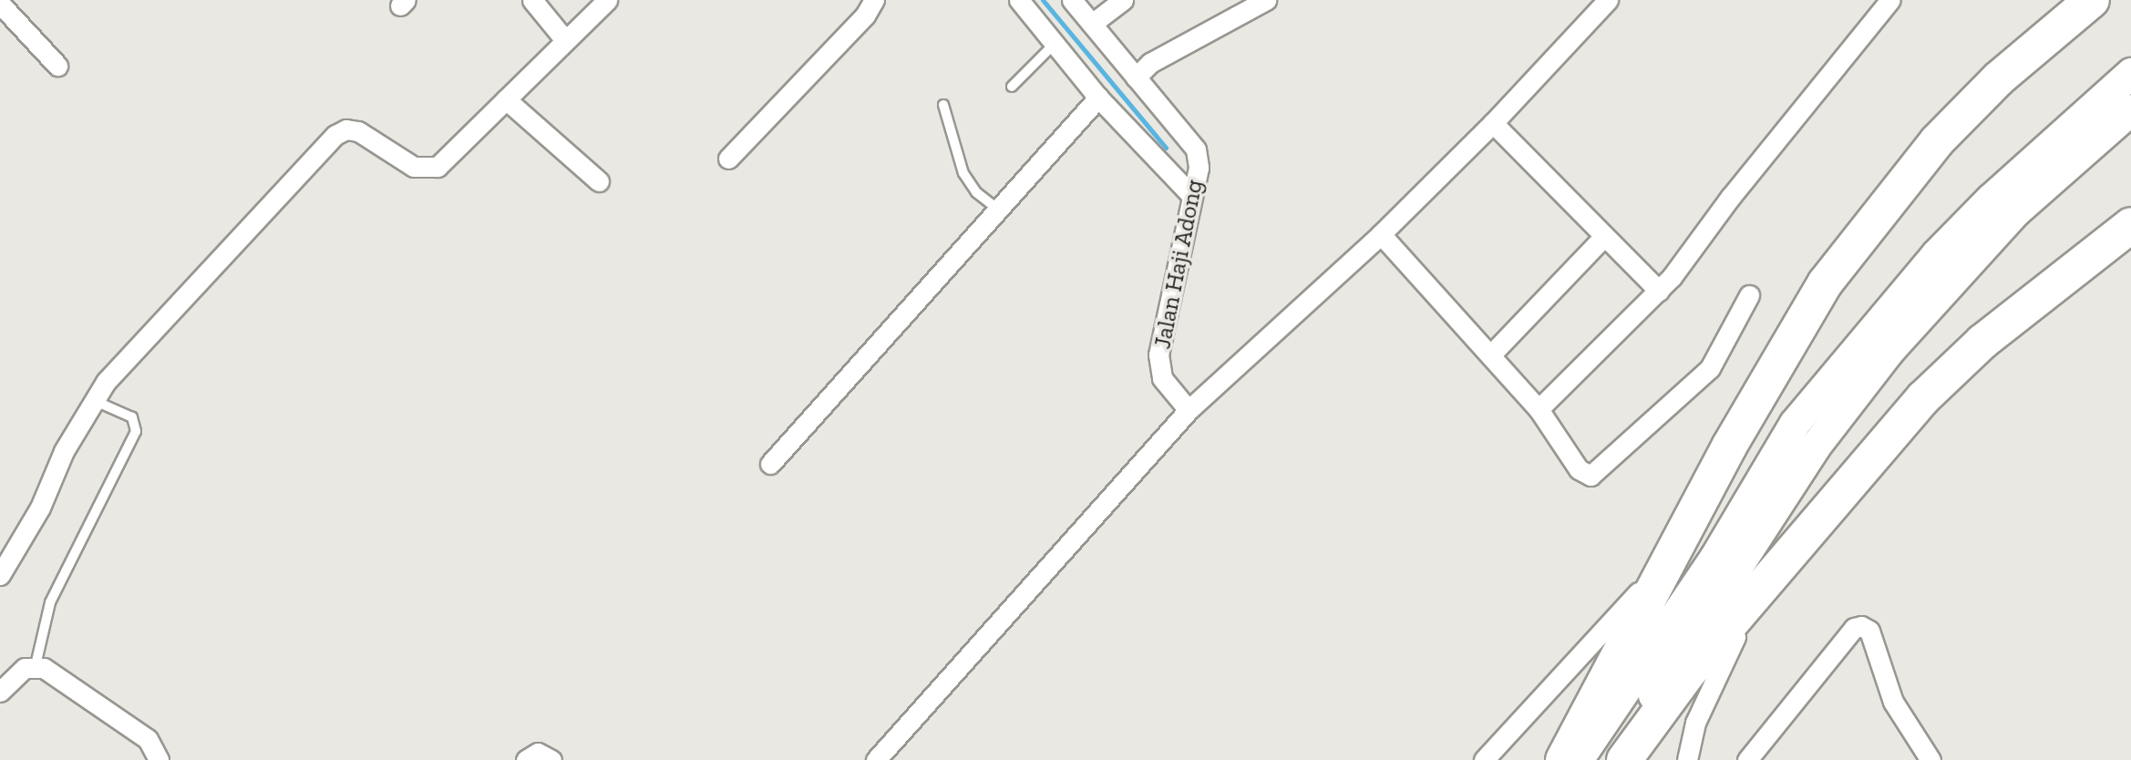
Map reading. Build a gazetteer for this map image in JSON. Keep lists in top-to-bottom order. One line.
{"streets":{"street":["Jalan Haji Adong"]}}
